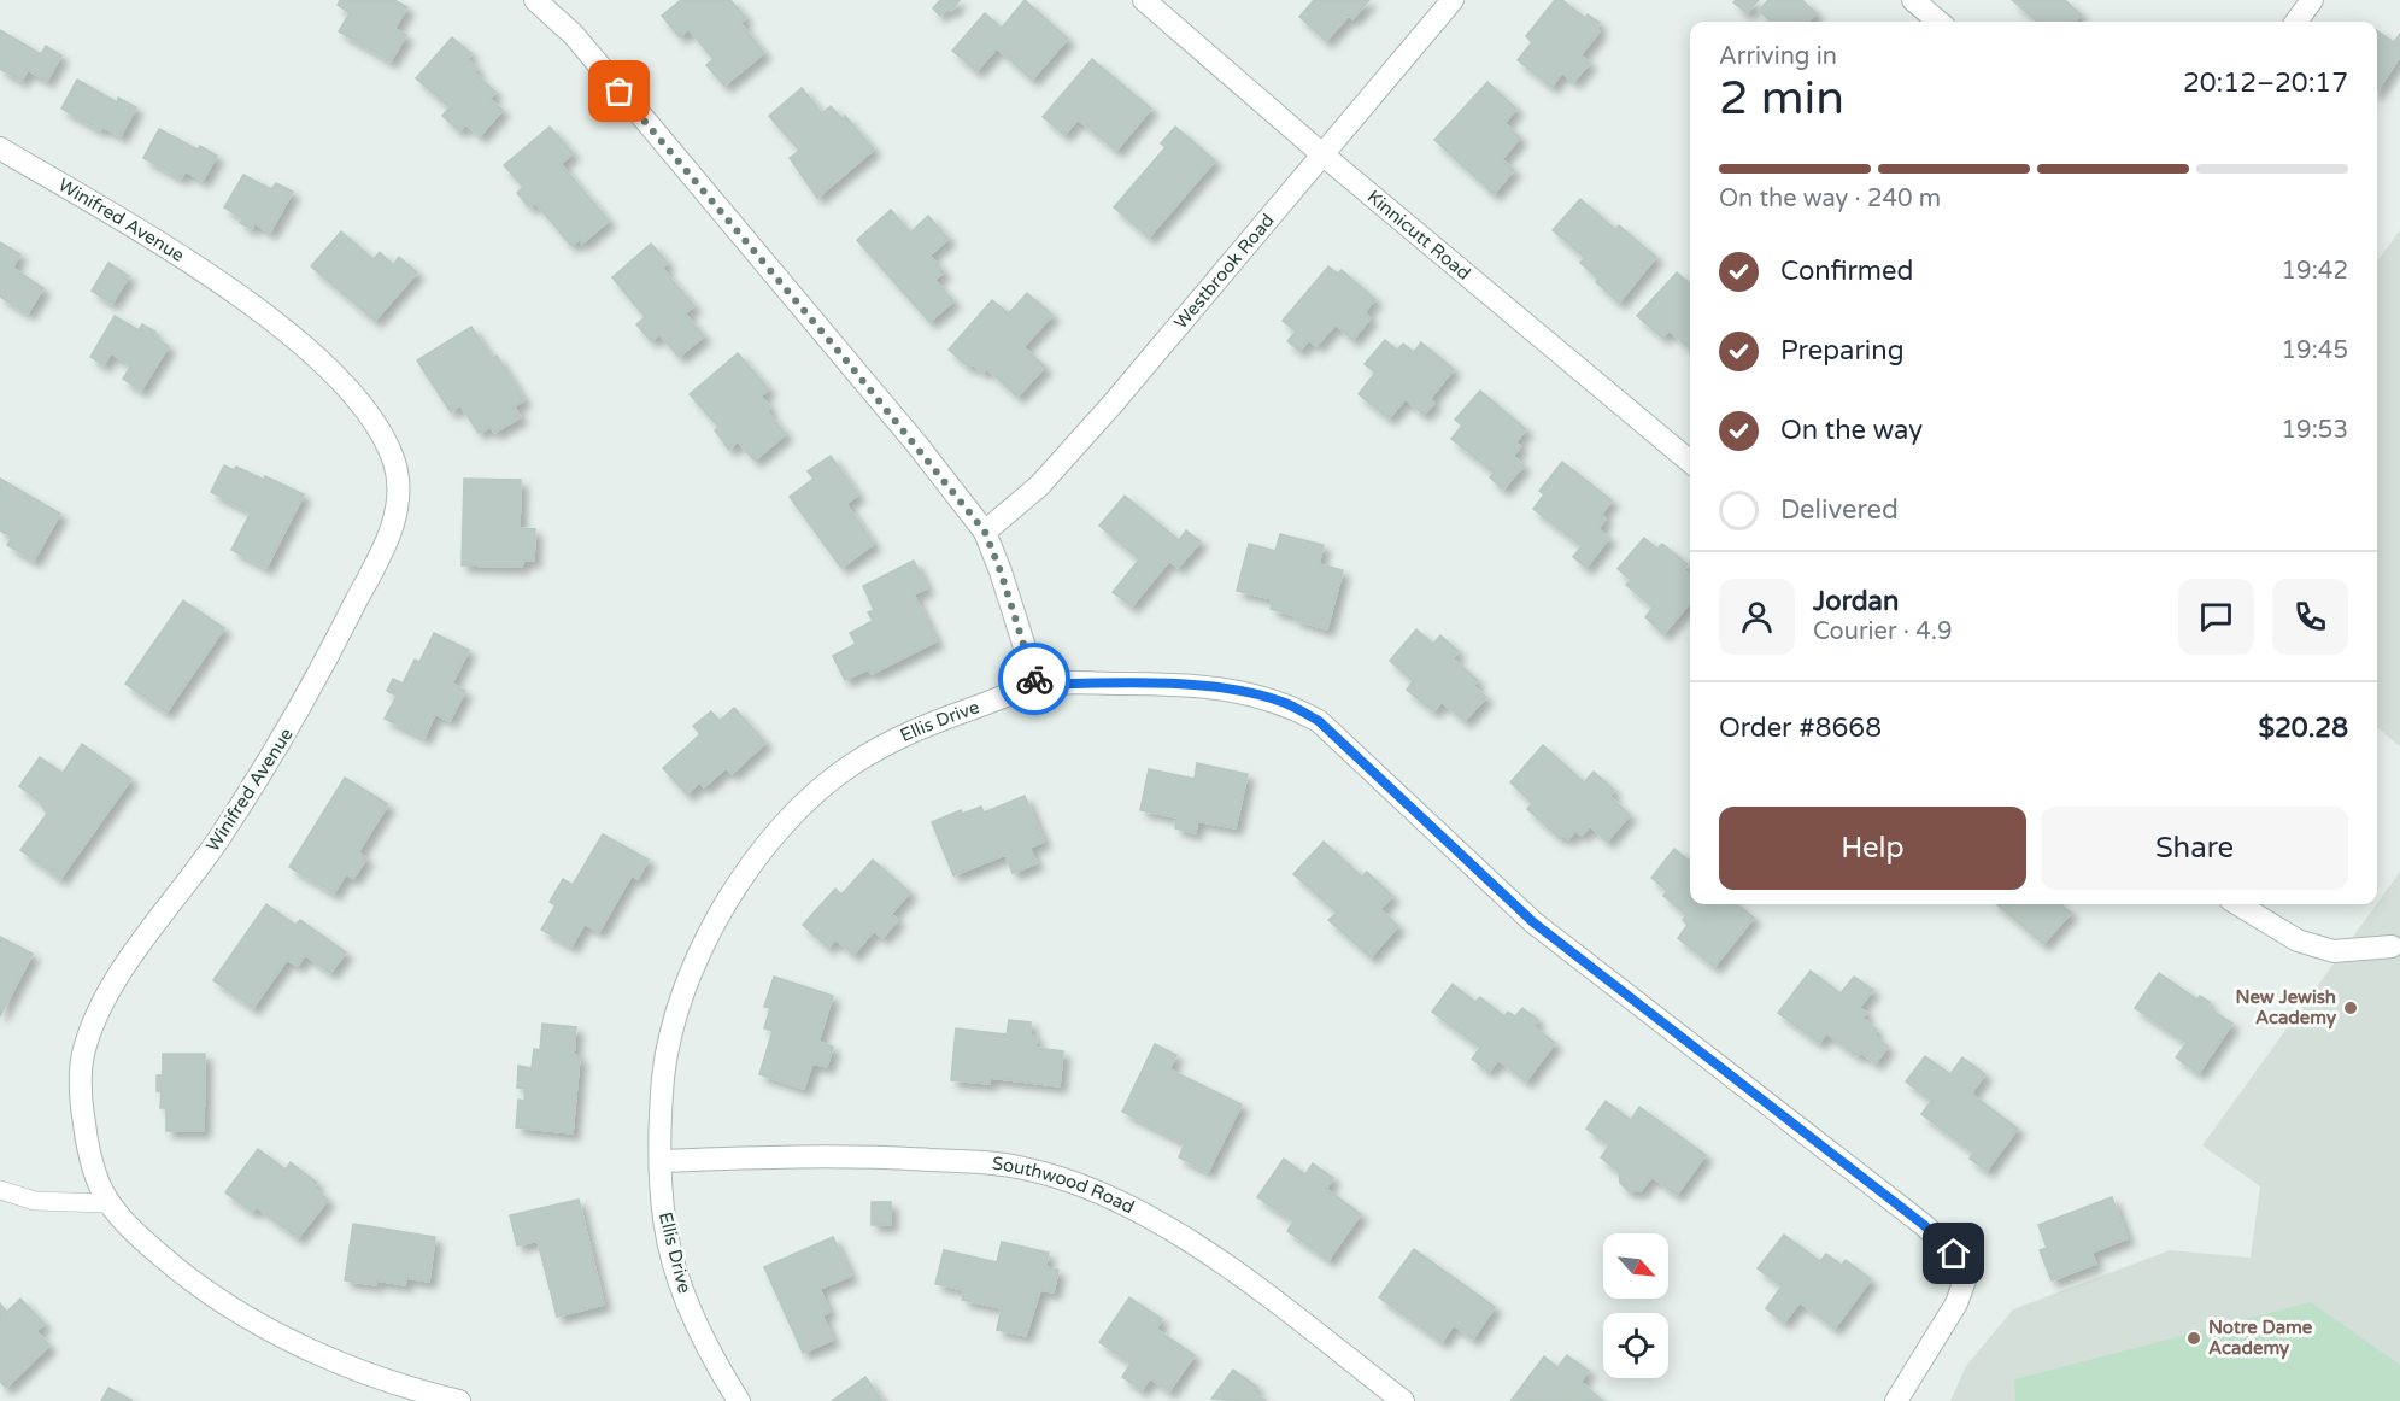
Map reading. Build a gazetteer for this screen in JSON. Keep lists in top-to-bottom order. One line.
{"streets":{"street":["Winifred Avenue","Kinnicutt Road","Westbrook Road","Ellis Drive","Southwood Road"]},"crossings":[["Kinnicutt Road","Westbrook Road"],["Ellis Drive","Southwood Road"]],"places":["New Jewish Academy","Notre Dame Academy"],"north":"bottom right","page":{"heading":["2 min","Arriving in","20:12–20:17"],"panel":["Jordan","Courier · 4.9","Order #8668","$20.28"],"bar":"On the way · 240 m","list":[["Confirmed","19:42"],["Preparing","19:45"],["On the way","19:53"],"Delivered"],"buttons":["Help","Share"]}}
